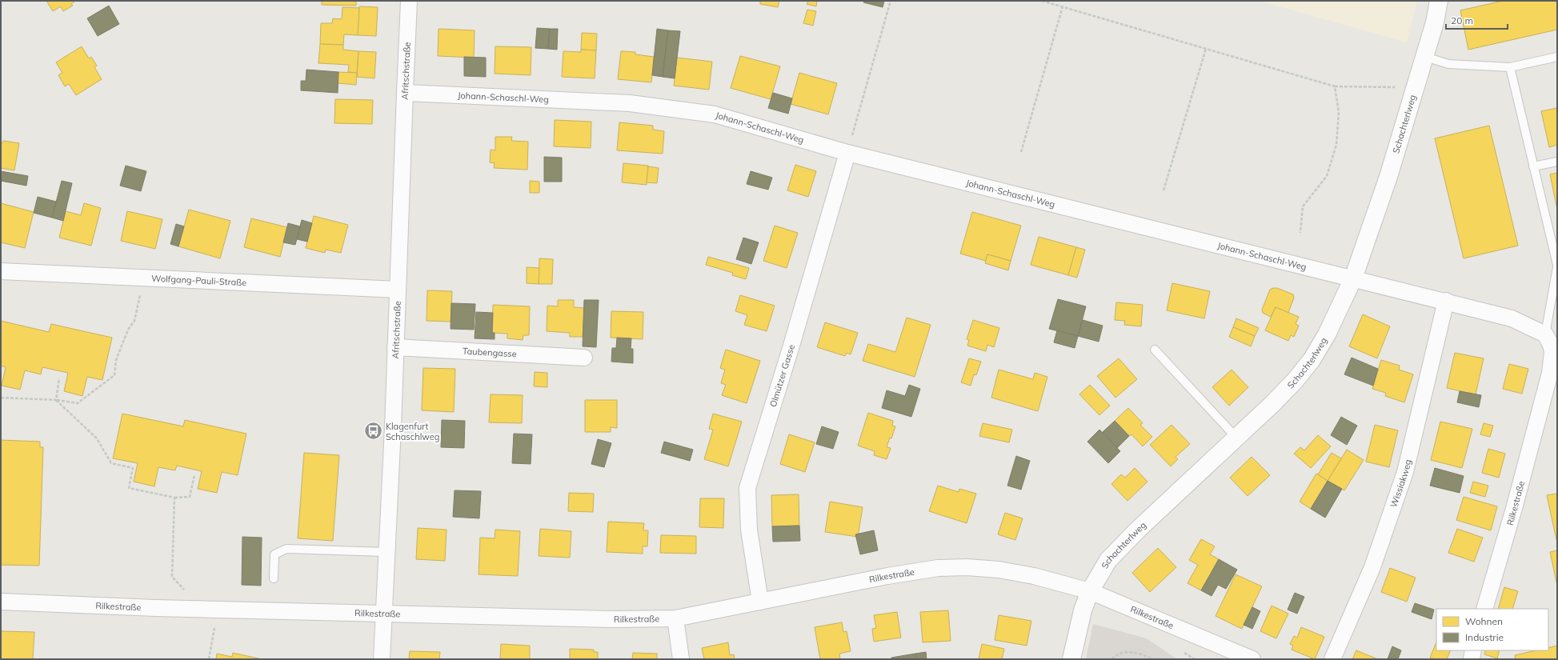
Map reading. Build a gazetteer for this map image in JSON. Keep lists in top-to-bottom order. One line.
{"streets":{"street":["Afritschstraße","Johann-Schaschl-Weg","Schachterlweg","Wolfgang-Pauli-Straße","Taubengasse","Olmützer Gasse","Wissiakweg","Rilkestraße"]},"crossings":[["Afritschstraße","Johann-Schaschl-Weg"],["Afritschstraße","Wolfgang-Pauli-Straße"],["Afritschstraße","Taubengasse"],["Afritschstraße","Rilkestraße"],["Johann-Schaschl-Weg","Schachterlweg"],["Johann-Schaschl-Weg","Olmützer Gasse"],["Johann-Schaschl-Weg","Wissiakweg"],["Johann-Schaschl-Weg","Rilkestraße"],["Schachterlweg","Rilkestraße"],["Olmützer Gasse","Rilkestraße"]],"places":{"bus stop":["Klagenfurt Schaschlweg"]},"legend":["Wohnen","Industrie"],"scale_bar":"20 m"}
